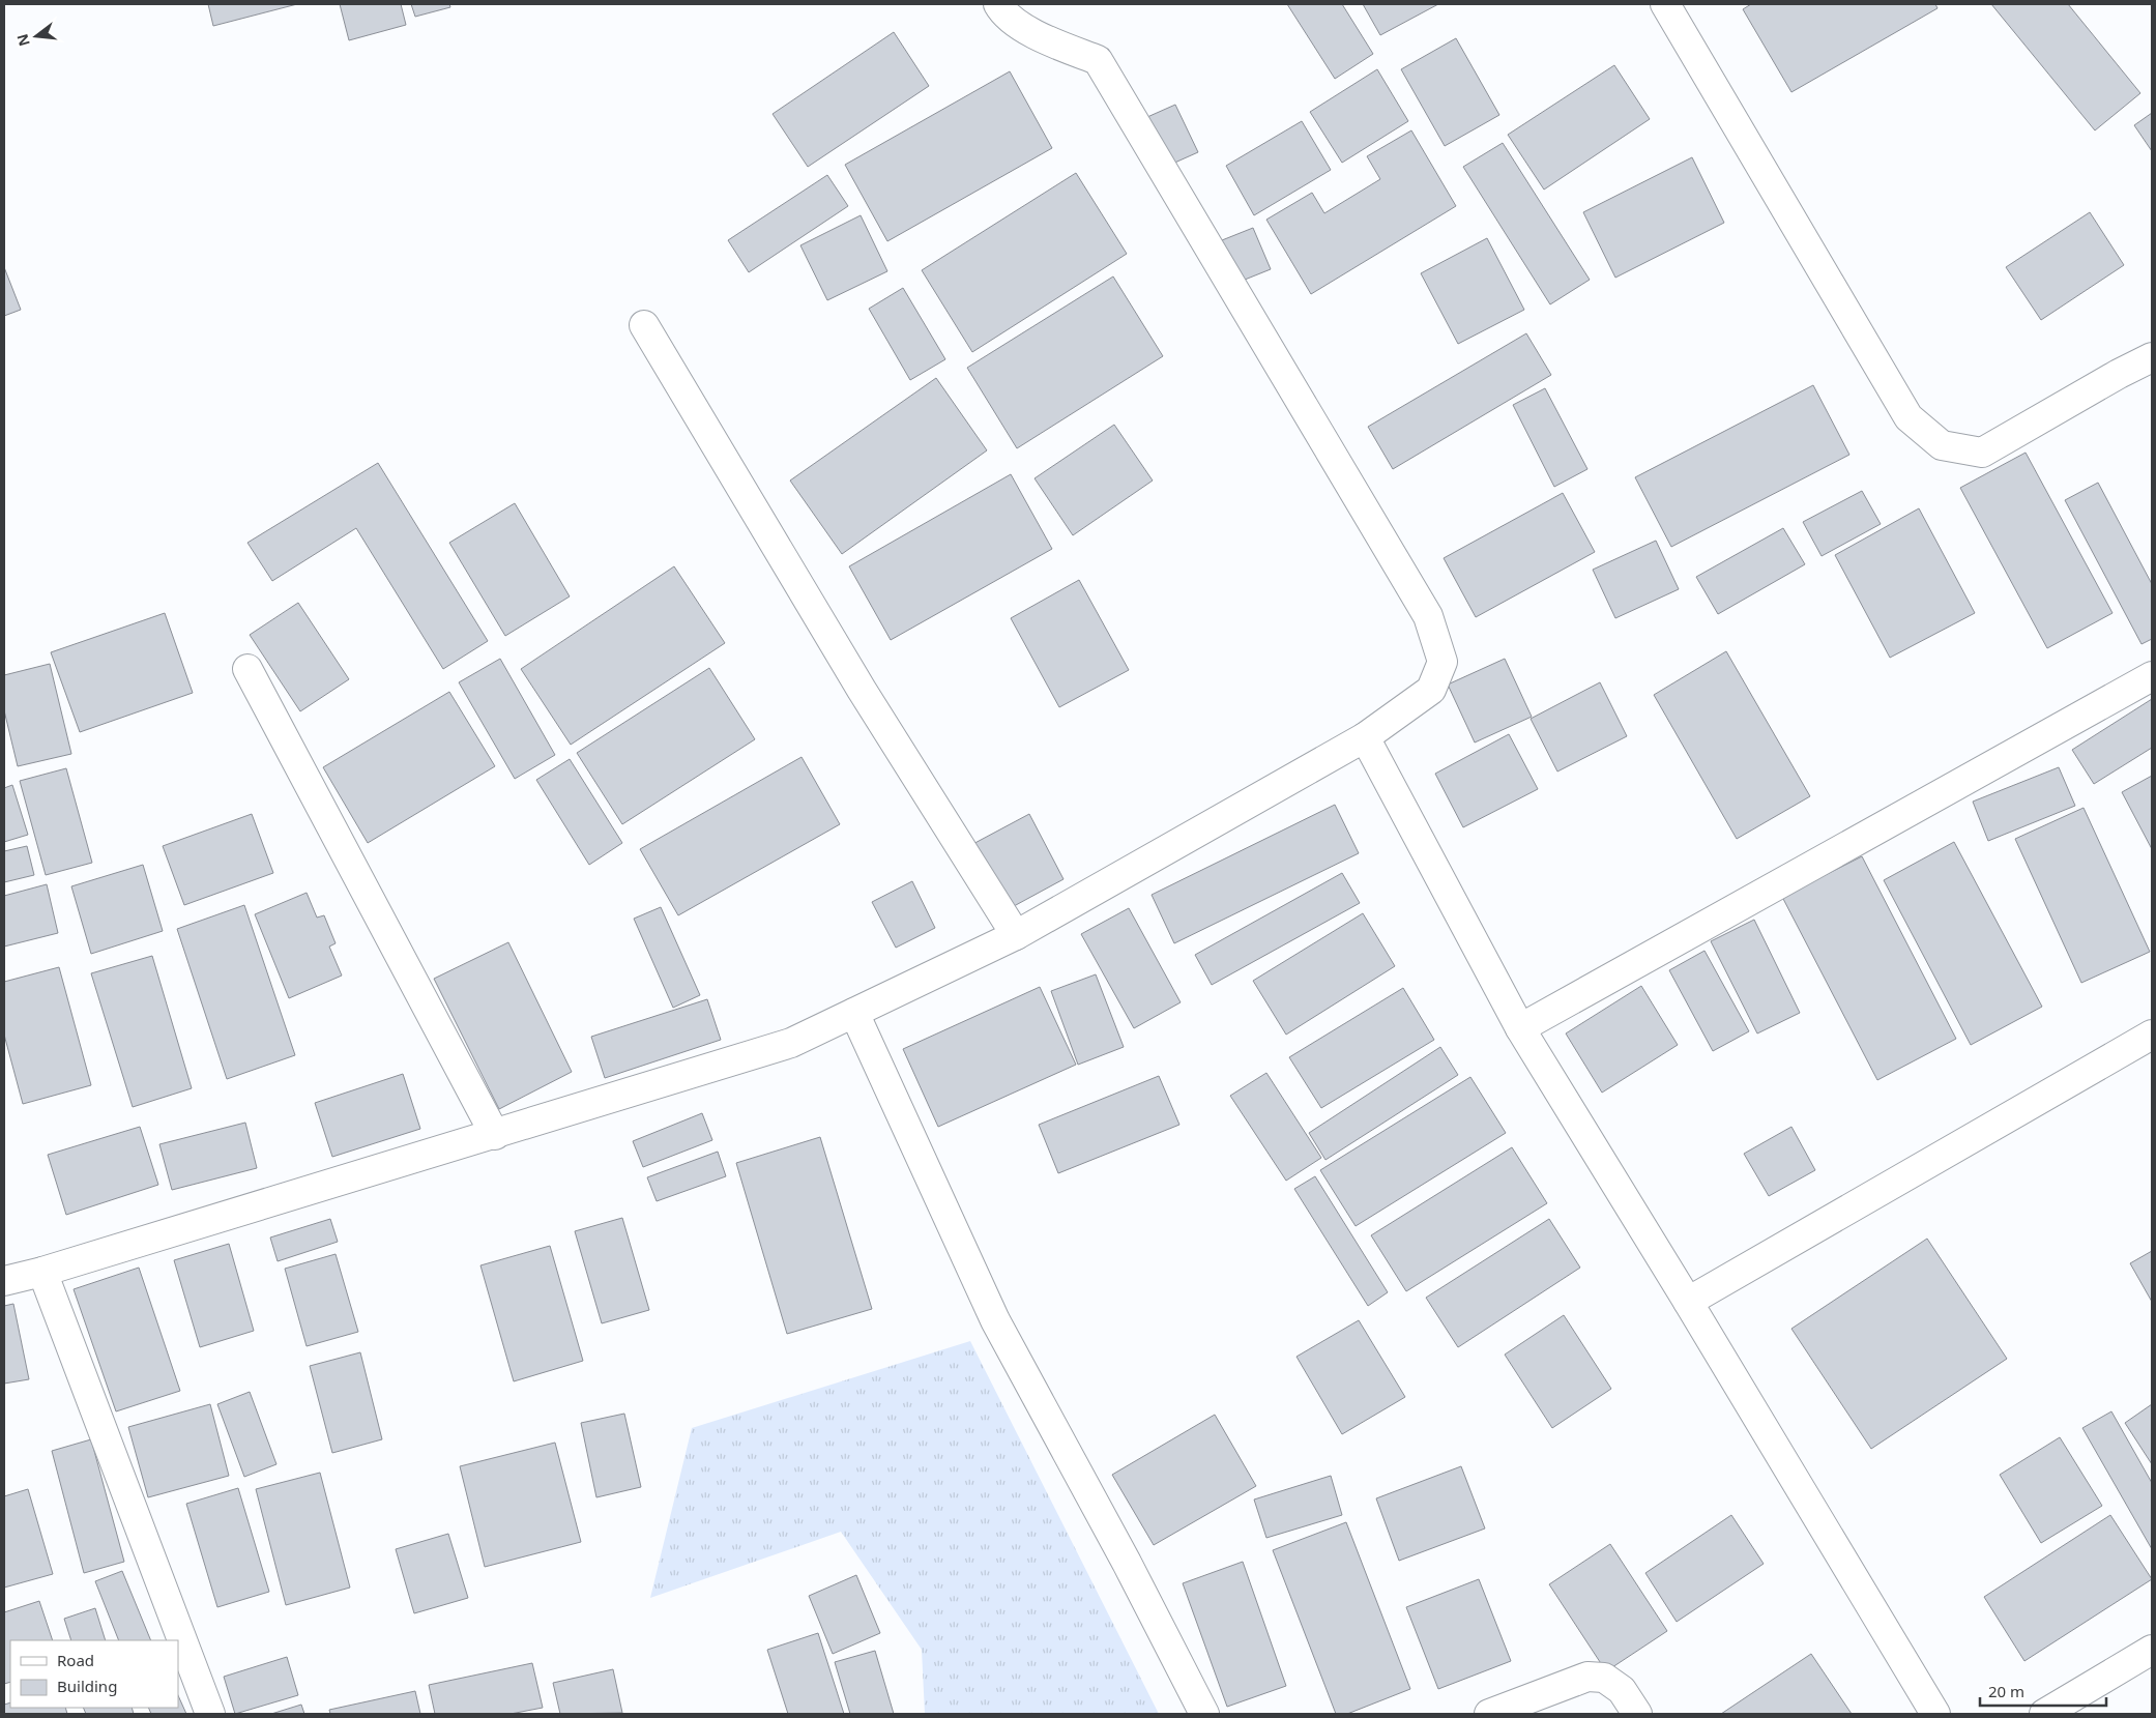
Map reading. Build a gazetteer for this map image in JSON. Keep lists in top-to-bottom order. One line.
{"legend":["Road","Building"],"scale_bar":"20 m","north":"left"}
